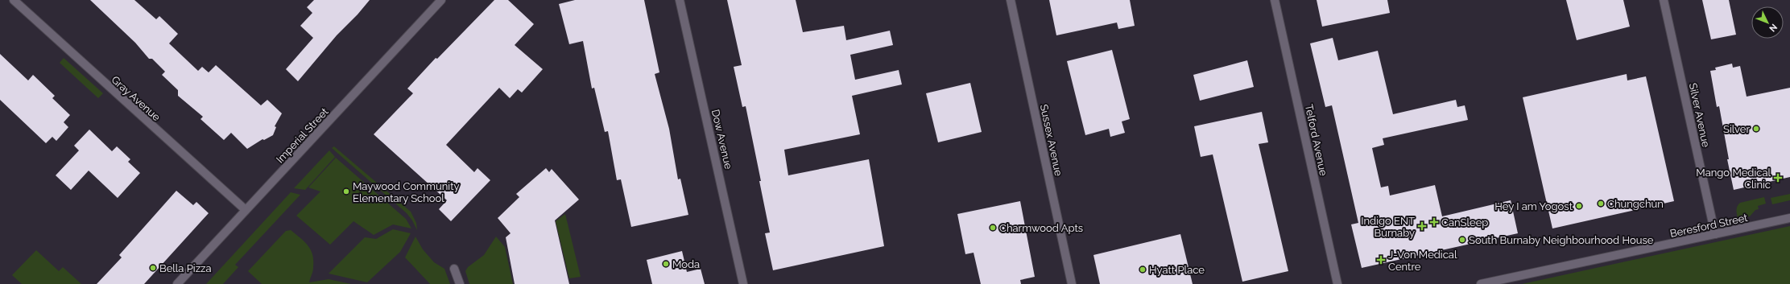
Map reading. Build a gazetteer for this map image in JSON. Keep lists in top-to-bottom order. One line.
{"streets":{"street":["Gray Avenue","Silver Avenue","Imperial Street","Dow Avenue","Sussex Avenue","Telford Avenue","Beresford Street"]},"crossings":[["Gray Avenue","Imperial Street"],["Silver Avenue","Beresford Street"]],"places":{"other":["Silver","Maywood Community Elementary School","Chungchun","Hey I am Yogost","Charmwood Apts","South Burnaby Neighbourhood House","Moda","Bella Pizza","Hyatt Place"],"health":["Mango Medical Clinic","CanSleep","Indigo ENT Burnaby","J-Von Medical Centre"]},"north":"bottom right"}
